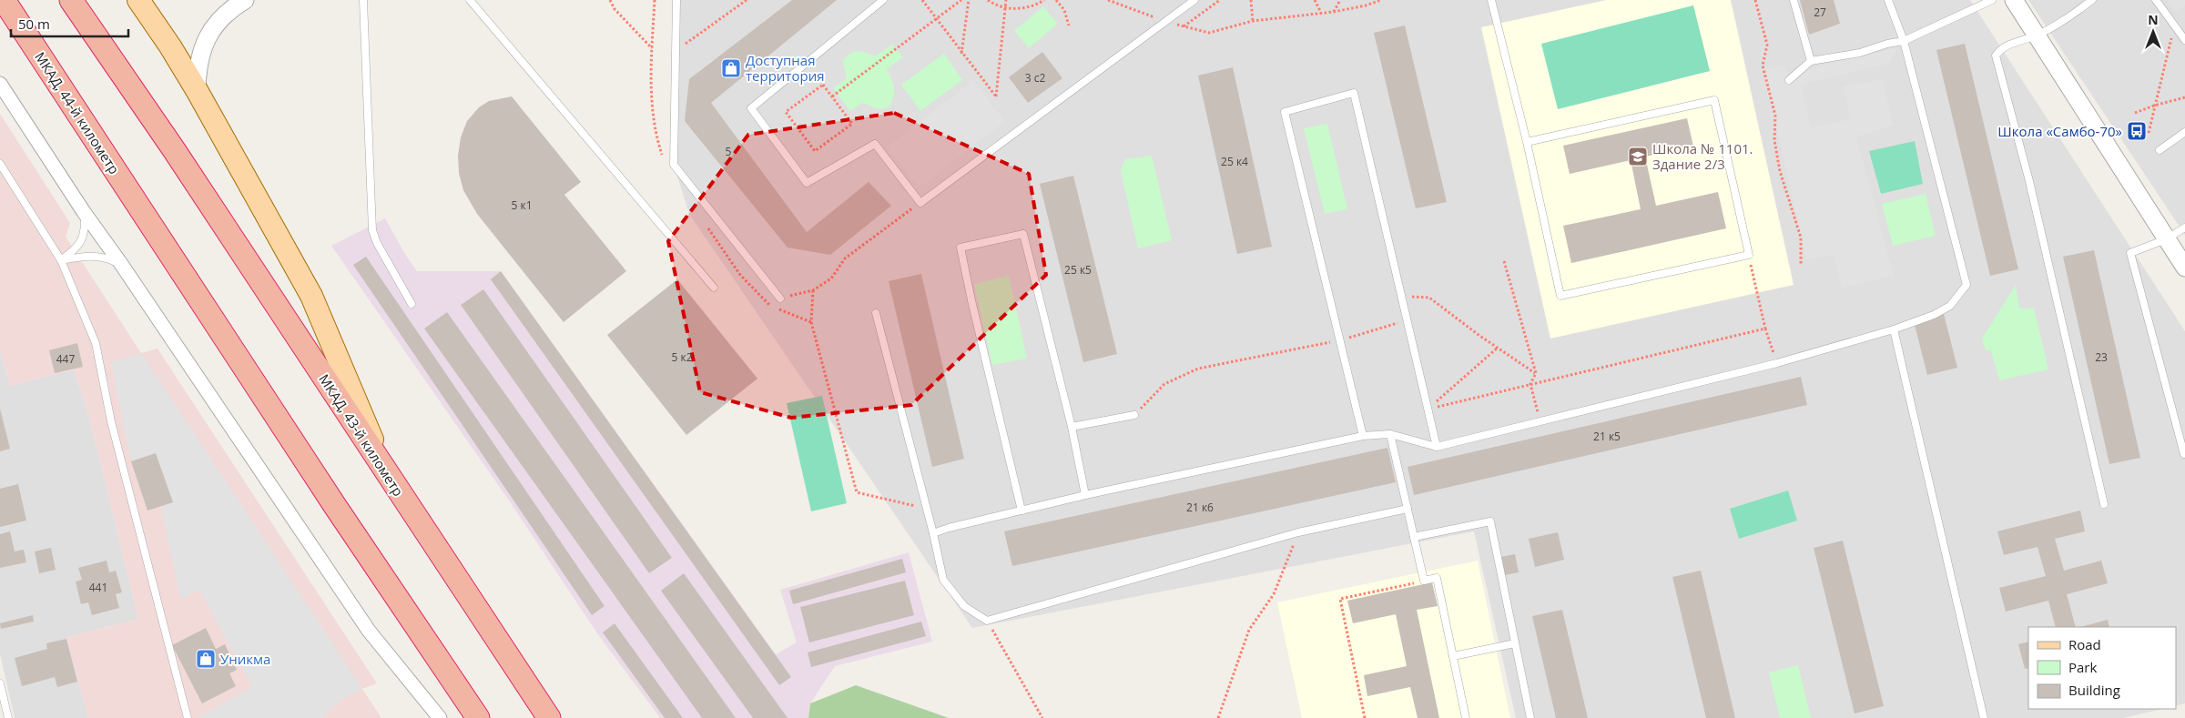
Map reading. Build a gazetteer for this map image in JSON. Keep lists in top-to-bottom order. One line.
{"streets":{"highway":["МКАД, 44-й километр","МКАД, 43-й километр"]},"places":{"shop":["Доступная территория","Уникма"],"bus stop":["Школа «Самбо-70»"],"school or university":["Школа № 1101. Здание 2/3"]},"house_numbers":["27","3 с2","5","25 к4","5 к1","25 к5","5 к2","23","447","21 к5","21 к6","441"],"legend":["Road","Park","Building"],"scale_bar":"50 m","north":"top"}
